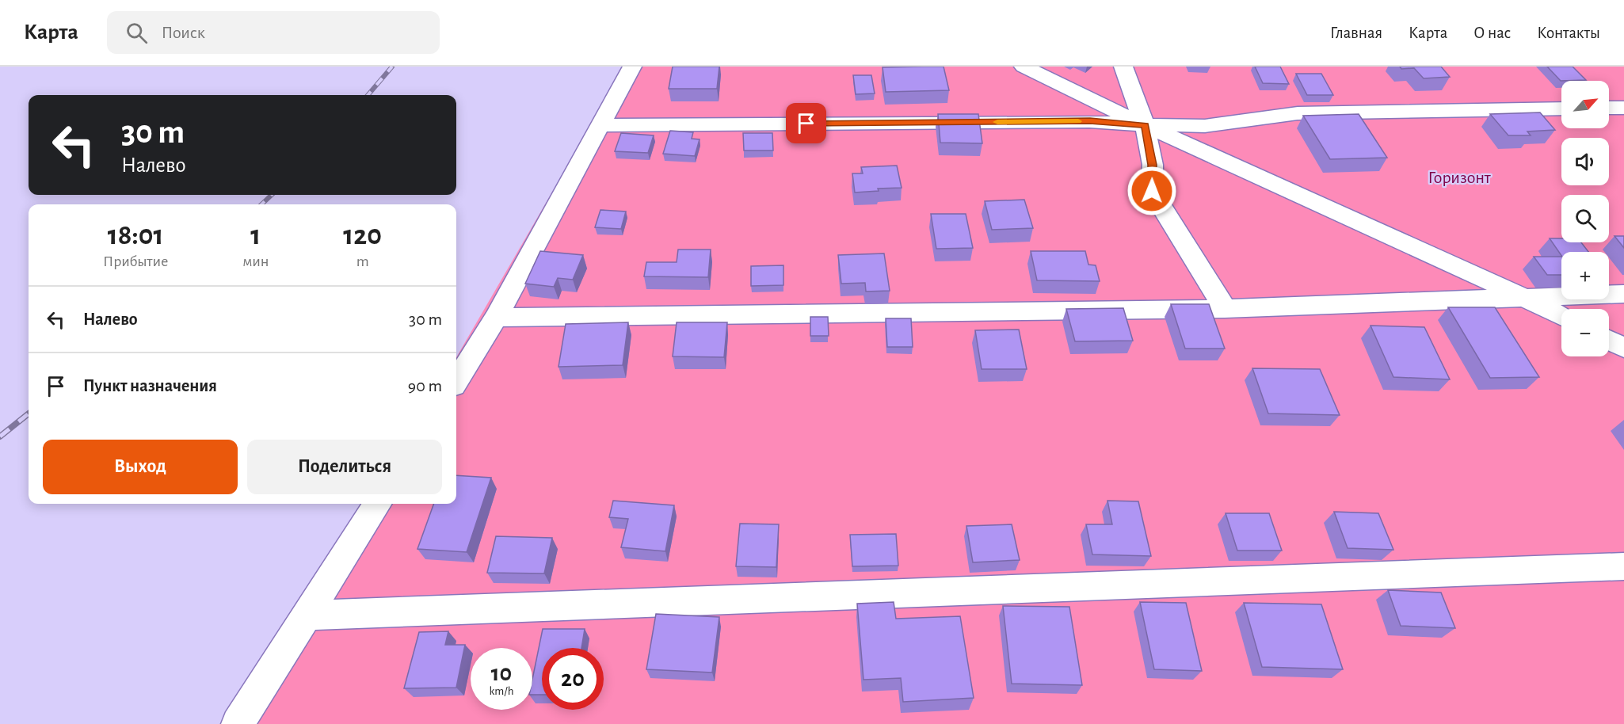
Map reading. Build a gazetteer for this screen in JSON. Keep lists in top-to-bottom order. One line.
{"parks":["Горизонт"],"north":"top right","page":{"header":"Карта","search":"Поиск","nav":["Главная","Карта","О нас","Контакты"],"map_buttons":["+","−"],"turn":["30 m","Налево"],"eta":["18:01","Прибытие","1","мин","120","m"],"list":[{"name":"Налево","value":"30 m"},{"name":"Пункт назначения","value":"90 m"}],"buttons":["Выход","Поделиться"],"speed":"10 km/h","limit":"20"}}
